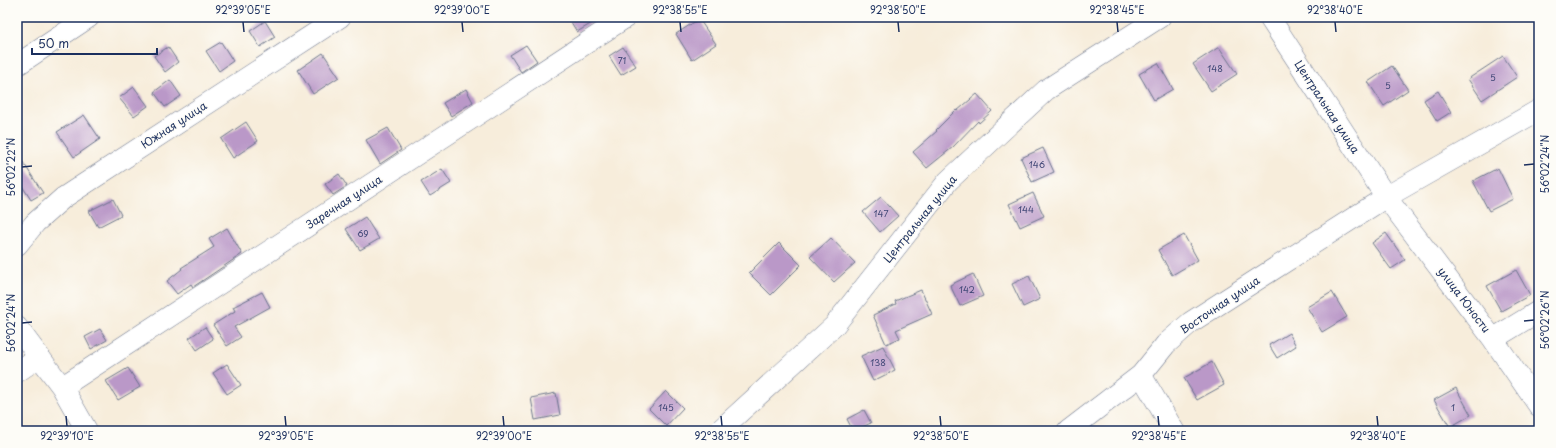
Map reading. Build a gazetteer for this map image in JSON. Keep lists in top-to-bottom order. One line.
{"streets":{"street":["Центральная улица","Южная улица","Заречная улица","улица Юности","Восточная улица"]},"crossings":[["Центральная улица","улица Юности"],["Центральная улица","Восточная улица"],["улица Юности","Восточная улица"]],"house_numbers":["71","148","5","5","146","144","147","69","142","138","145","1"],"scale_bar":"50 m","coordinates":["92°39'05\"E","92°39'00\"E","92°38'55\"E","92°38'50\"E","92°38'45\"E","92°38'40\"E","56°02'24\"N","56°02'22\"N","56°02'26\"N","92°39'10\"E"]}
